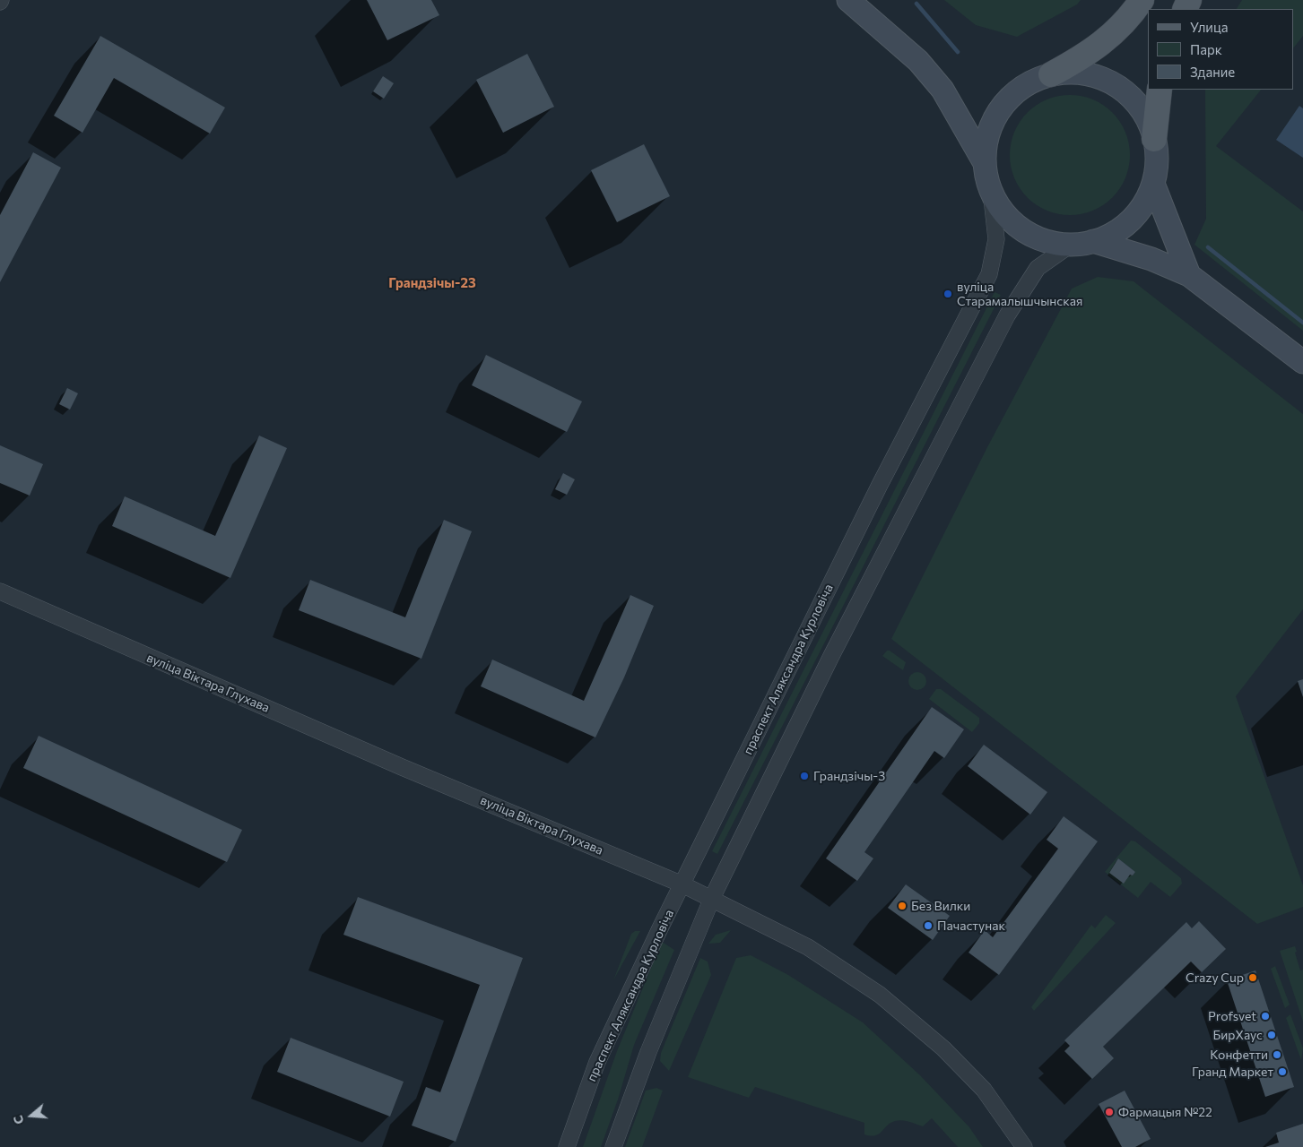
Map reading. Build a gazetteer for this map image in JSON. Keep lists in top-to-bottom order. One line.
{"streets":{"street":["праспект Аляксандра Курловіча","вуліца Віктара Глухава"]},"crossings":[["праспект Аляксандра Курловіча","вуліца Віктара Глухава"]],"districts":["Грандзічы-23"],"places":["вуліца Старамалышчынская","Грандзічы-3","Без Вилки","Пачастунак","Crazy Cup","Profsvet","БирХаус","Конфетти","Гранд Маркет","Фармацыя №22"],"legend":["Улица","Парк","Здание"],"north":"left"}
